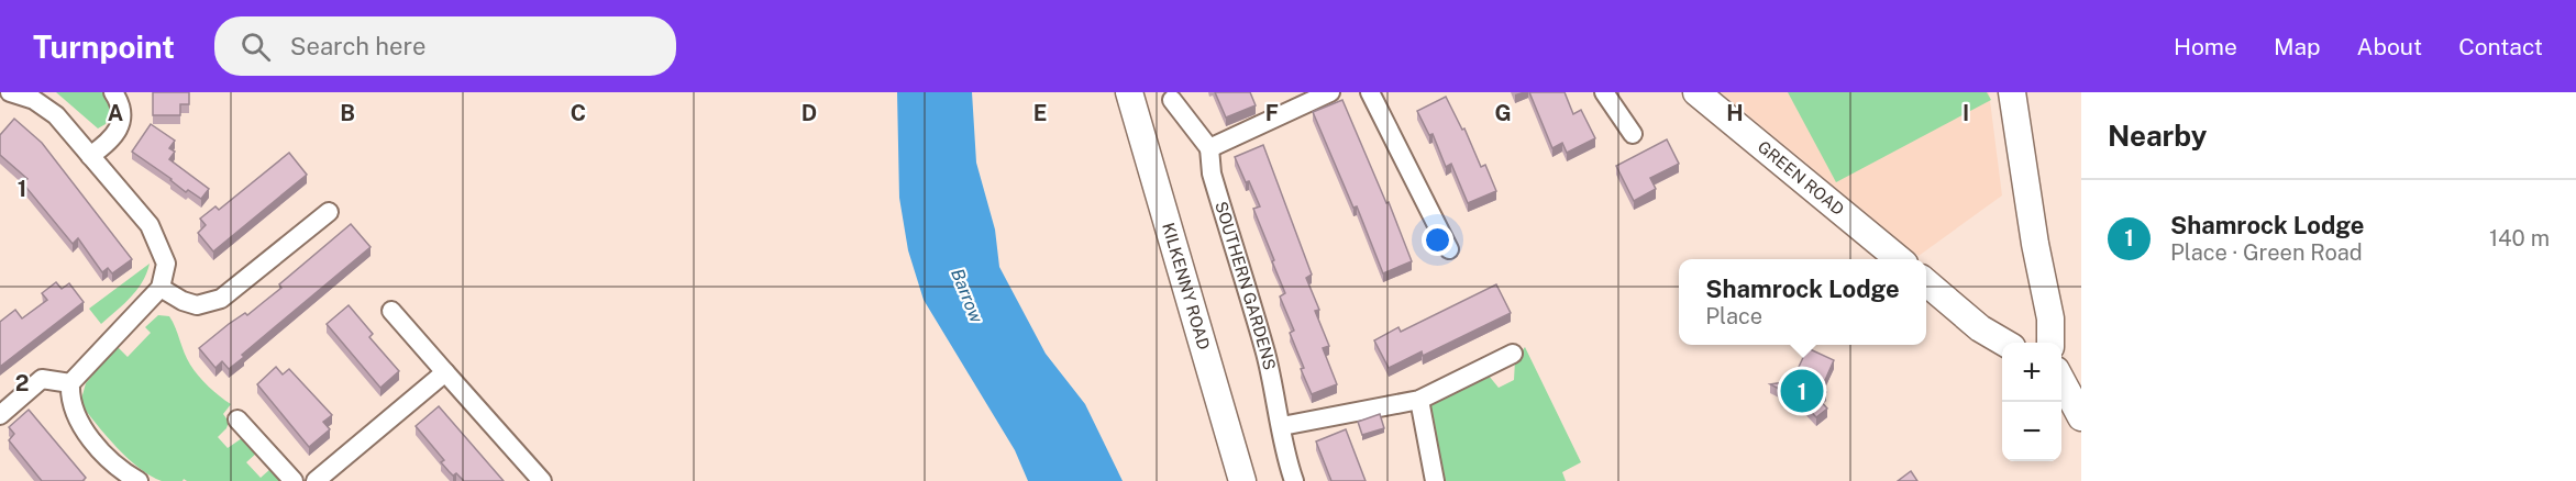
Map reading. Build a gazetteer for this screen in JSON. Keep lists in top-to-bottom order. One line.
{"streets":{"street":["GREEN ROAD","KILKENNY ROAD","SOUTHERN GARDENS"]},"water":["Barrow"],"page":{"header":"Turnpoint","search":"Search here","nav":["Home","Map","About","Contact"],"heading":"Nearby","list":[{"mark":"1","name":"Shamrock Lodge","note":"Place · Green Road","value":"140 m"}],"popup":["Shamrock Lodge","Place"],"map_buttons":["+","−"],"pins":"1"},"grid":{"columns":["A","B","C","D","E","F","G","H","I"],"rows":["1","2"]}}
